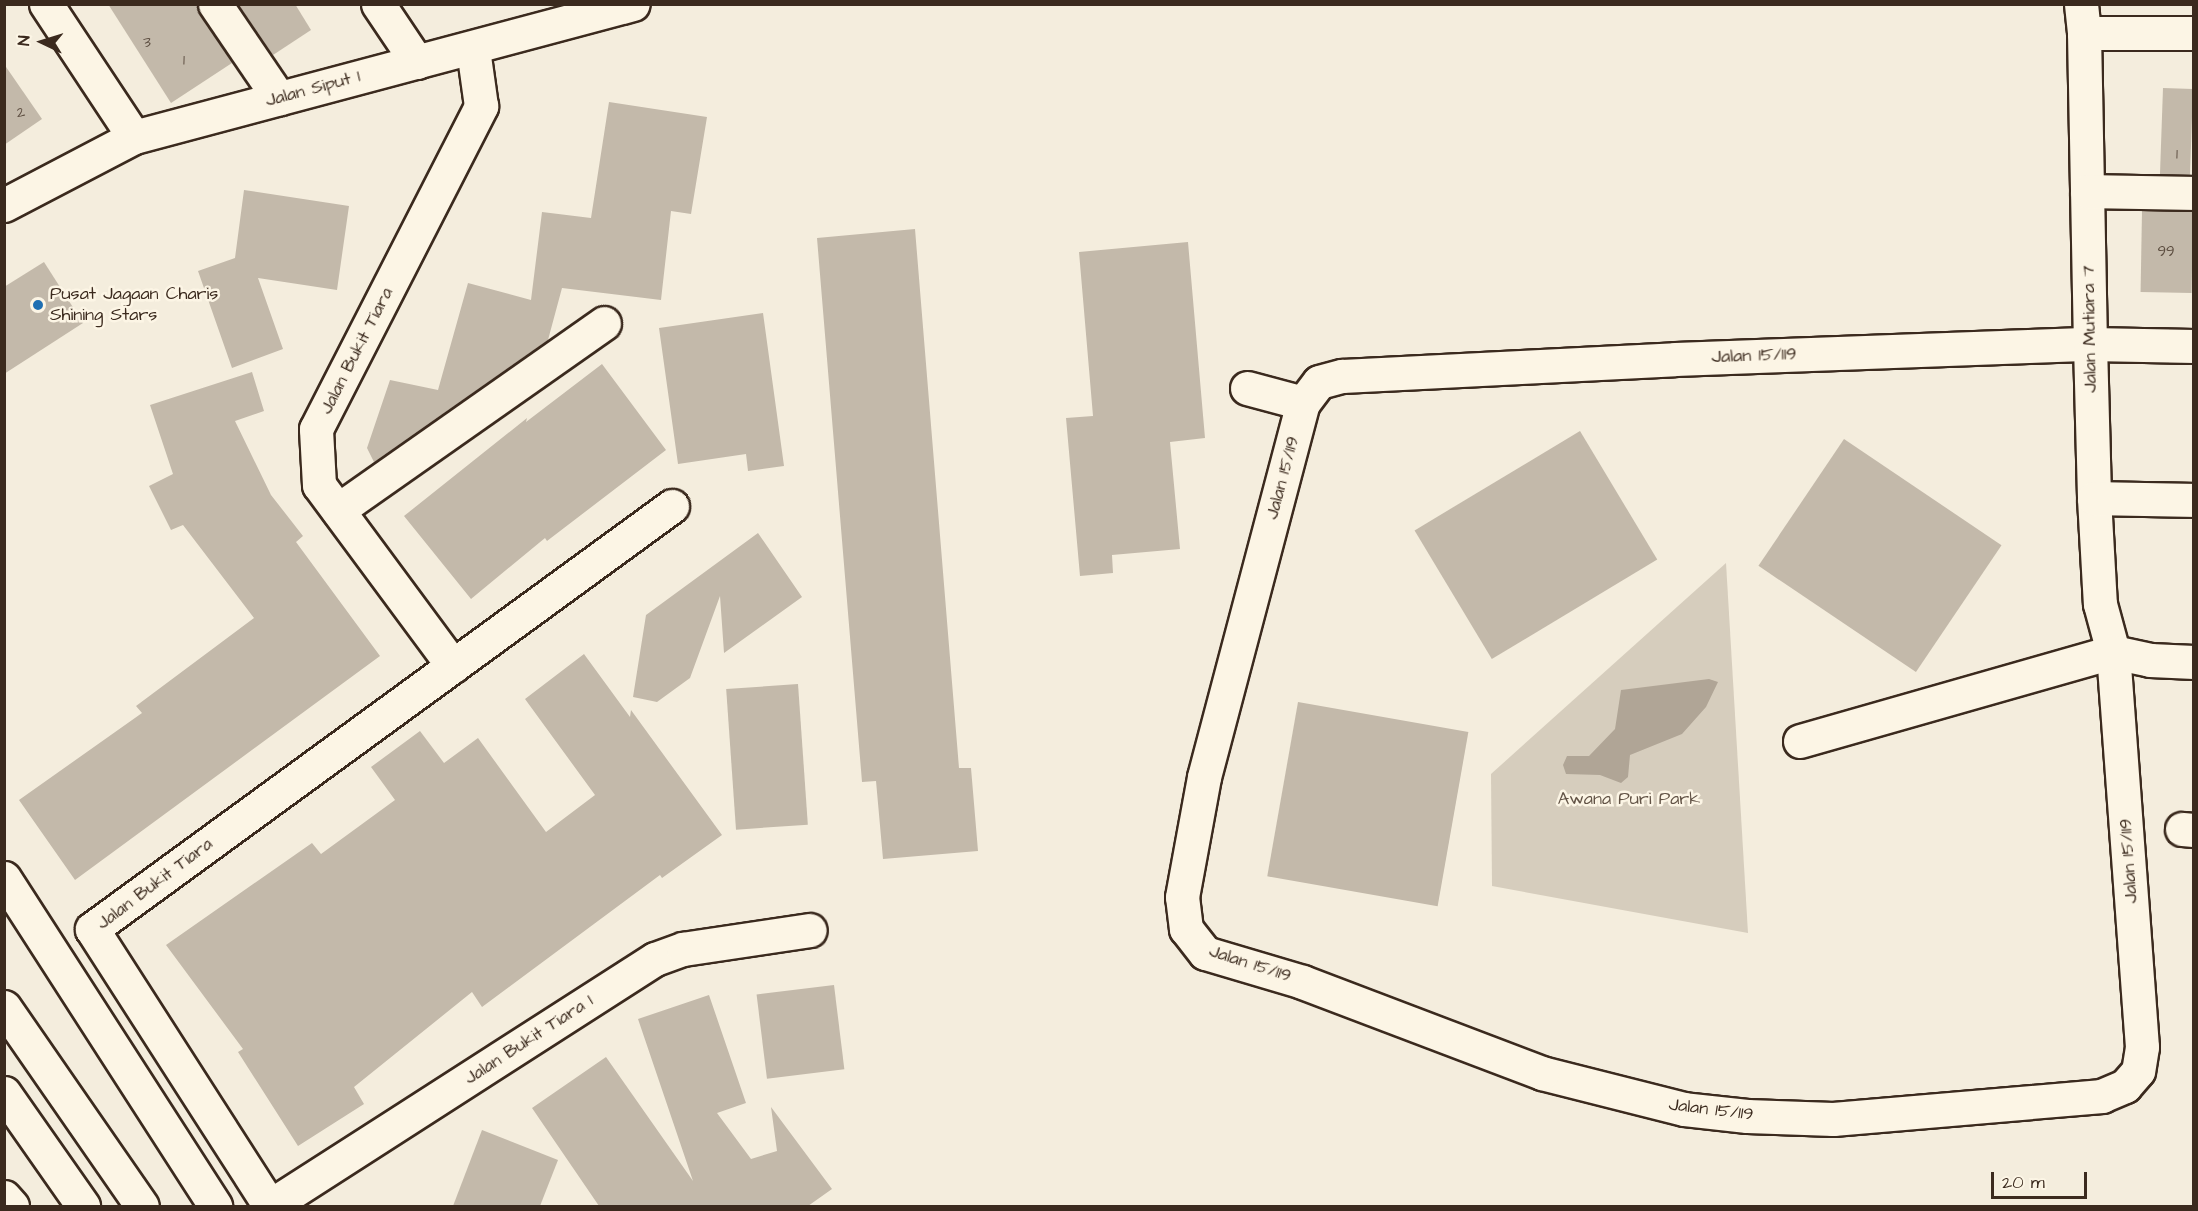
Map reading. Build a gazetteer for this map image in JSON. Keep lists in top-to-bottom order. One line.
{"streets":{"main road":["Jalan Siput 1","Jalan Mutiara 7","Jalan Bukit Tiara","Jalan 15/119","Jalan Bukit Tiara 1"]},"crossings":[["Jalan Siput 1","Jalan Bukit Tiara"],["Jalan Mutiara 7","Jalan 15/119"],["Jalan Bukit Tiara","Jalan Bukit Tiara 1"]],"parks":["Awana Puri Park"],"places":["Pusat Jagaan Charis Shining Stars"],"house_numbers":["3","1","2","1","99"],"scale_bar":"20 m","north":"left"}
